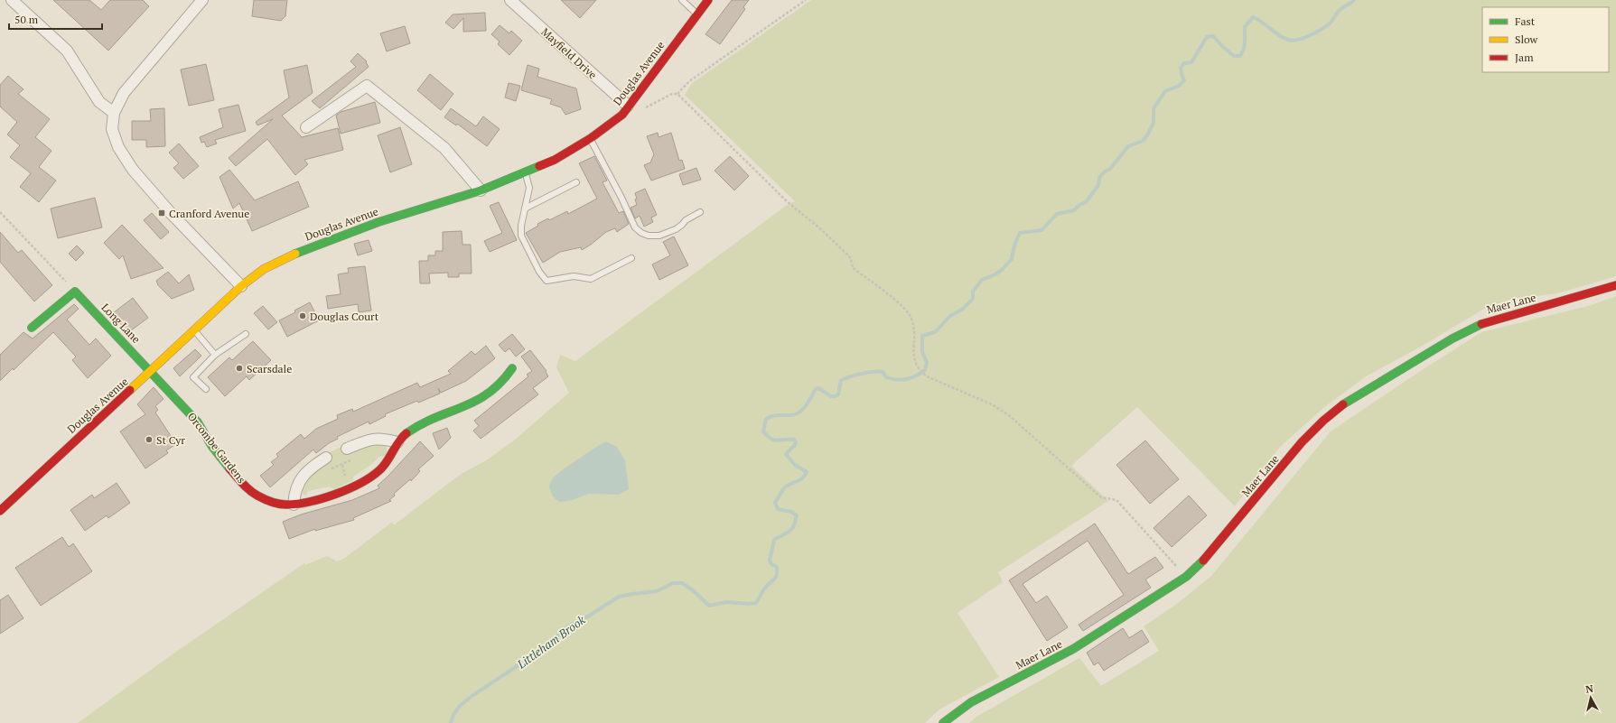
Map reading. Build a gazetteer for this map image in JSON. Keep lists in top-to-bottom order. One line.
{"streets":{"street":["Mayfield Drive","Douglas Avenue","Maer Lane","Long Lane","Orcombe Gardens"]},"crossings":[["Mayfield Drive","Douglas Avenue"],["Douglas Avenue","Long Lane"],["Douglas Avenue","Orcombe Gardens"],["Long Lane","Orcombe Gardens"]],"water":["Littleham Brook"],"places":{"transit":["Cranford Avenue"],"other":["Douglas Court","Scarsdale","St Cyr"]},"legend":["Fast","Slow","Jam"],"scale_bar":"50 m","north":"top"}
